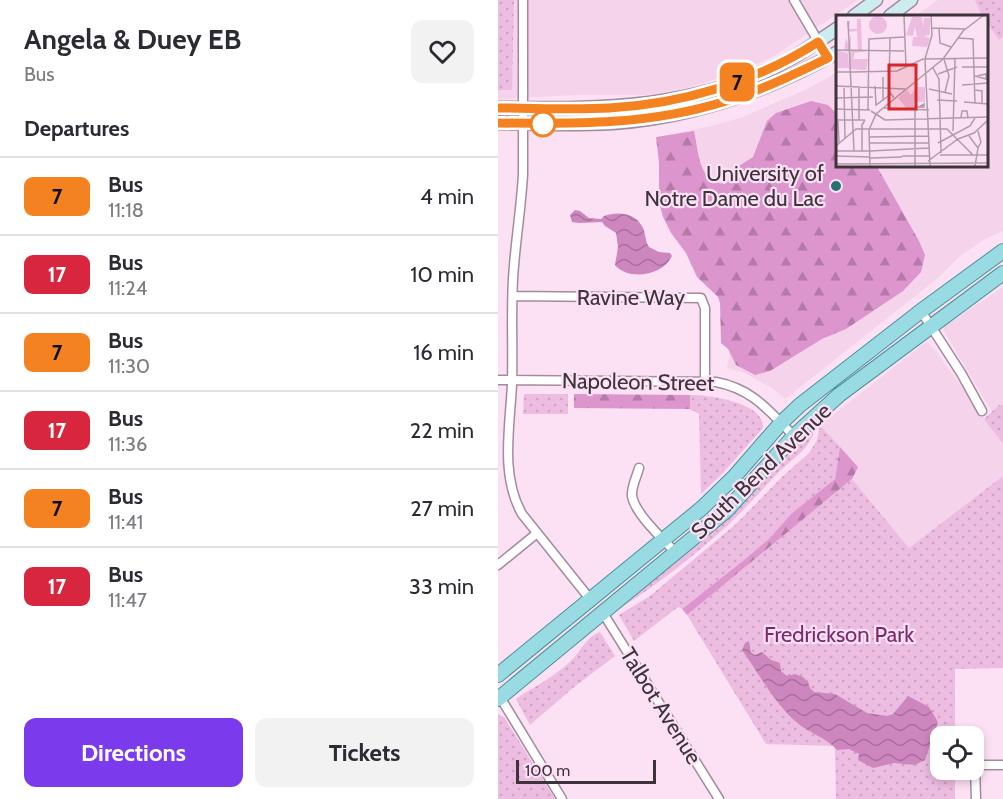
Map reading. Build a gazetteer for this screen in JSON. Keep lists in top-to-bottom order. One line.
{"streets":{"main road":["South Bend Avenue"],"street":["Ravine Way","Napoleon Street","Talbot Avenue"]},"crossings":[["Ravine Way","Napoleon Street"],["Napoleon Street","South Bend Avenue"],["South Bend Avenue","Talbot Avenue"]],"parks":["Fredrickson Park"],"places":["University of Notre Dame du Lac"],"lines":["bus line 7"],"scale_bar":"100 m","page":{"heading":[["Angela & Duey EB","Bus"],"Departures"],"on_map":"7","list":[{"mark":"7","name":"Bus","note":"11:18","value":"4 min"},{"mark":"17","name":"Bus","note":"11:24","value":"10 min"},{"mark":"7","name":"Bus","note":"11:30","value":"16 min"},{"mark":"17","name":"Bus","note":"11:36","value":"22 min"},{"mark":"7","name":"Bus","note":"11:41","value":"27 min"},{"mark":"17","name":"Bus","note":"11:47","value":"33 min"}],"buttons":["Directions","Tickets"],"scale":"100 m"}}
